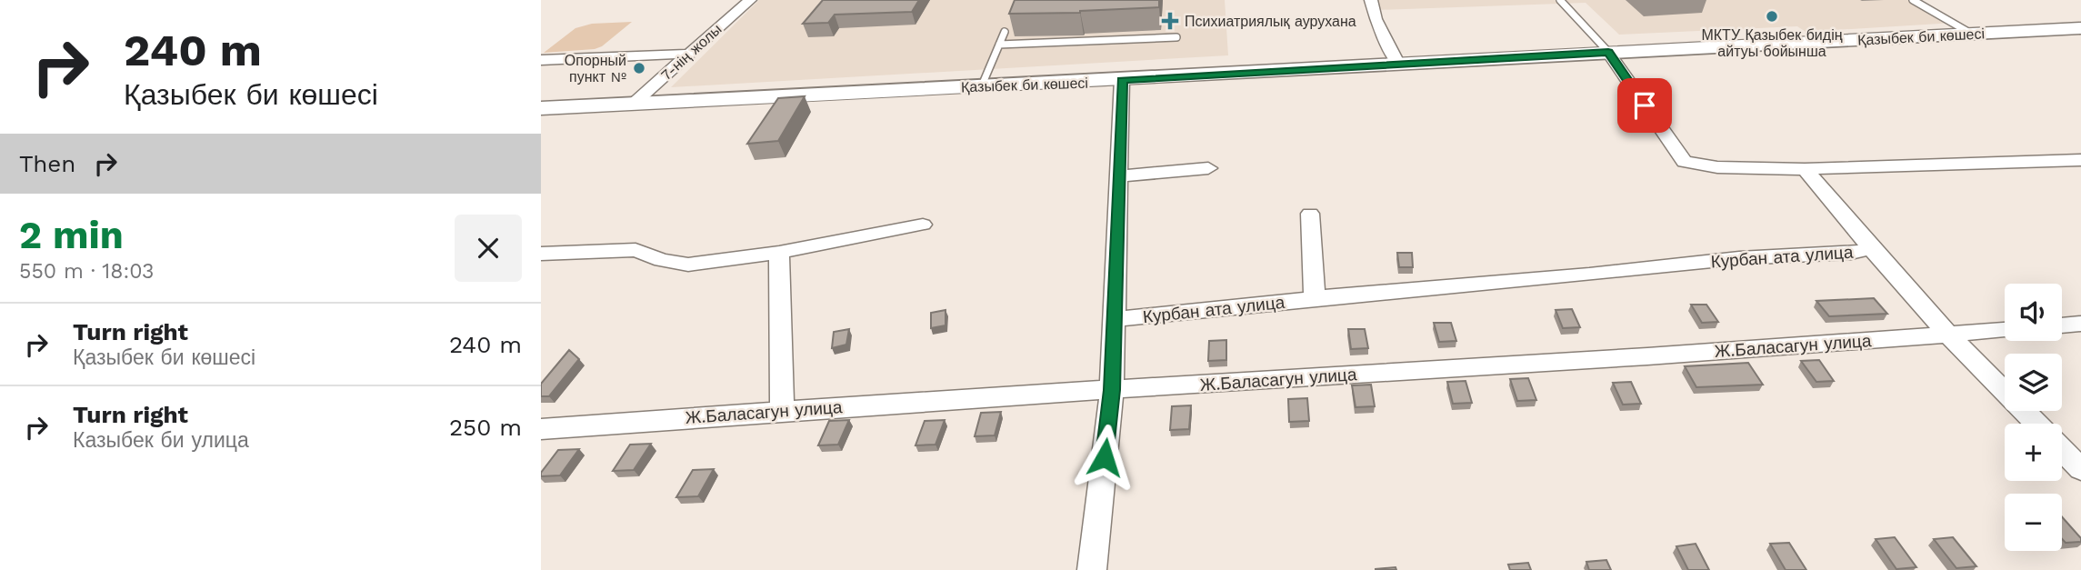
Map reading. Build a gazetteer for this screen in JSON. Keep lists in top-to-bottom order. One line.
{"streets":{"main road":["Қазыбек би көшесі"],"street":["7-нің жолы","Курбан ата улица","Ж.Баласагун улица"]},"crossings":[["Қазыбек би көшесі","7-нің жолы"]],"places":{"other":["МКТУ Қазыбек бидің айтуы бойынша","Опорный пункт №"],"health":["Психиатриялық аурухана"]},"page":{"turn":["240 m","Қазыбек би көшесі"],"then":"Then","heading":["2 min","550 m · 18:03"],"map_buttons":["+","−"],"list":[{"name":"Turn right","note":"Қазыбек би көшесі","value":"240 m"},{"name":"Turn right","note":"Казыбек би улица","value":"250 m"}]}}
